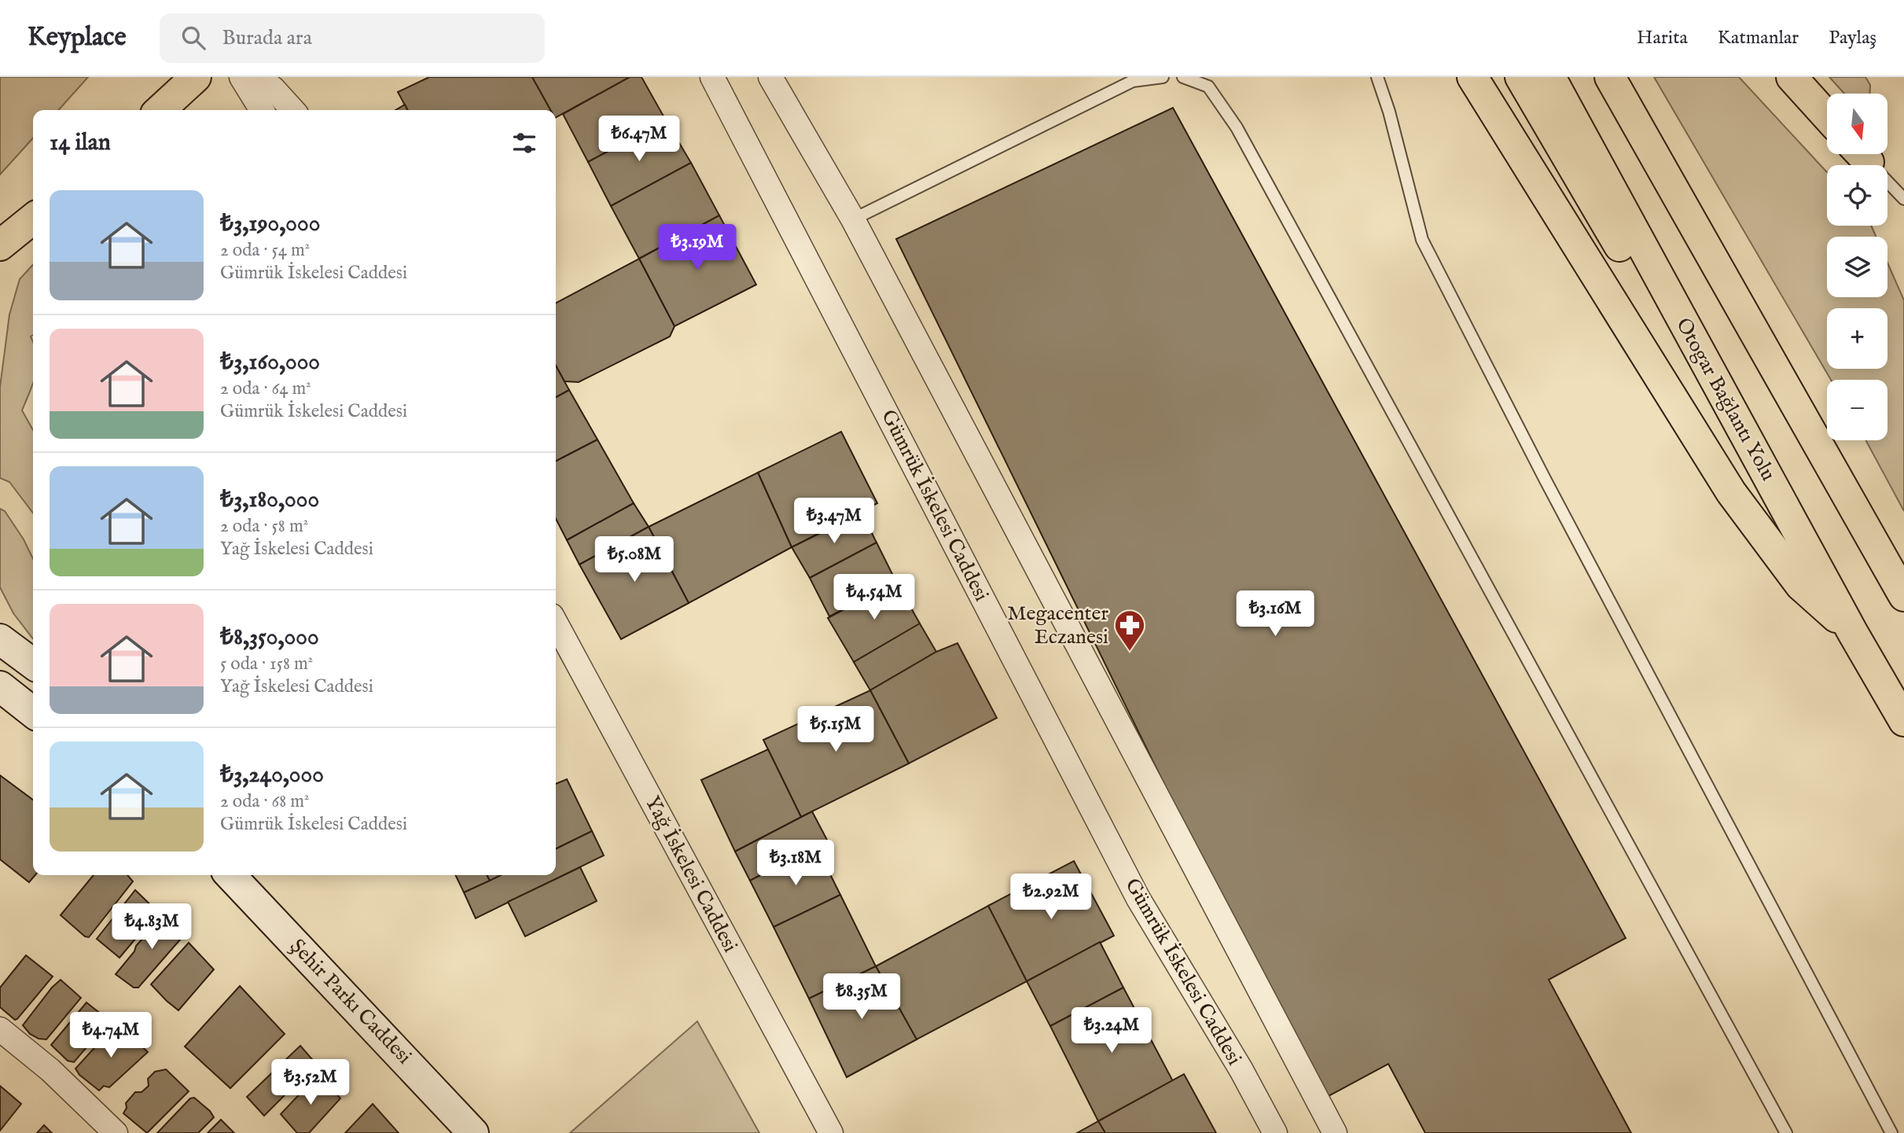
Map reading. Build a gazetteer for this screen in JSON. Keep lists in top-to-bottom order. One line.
{"streets":{"main road":["Otogar Bağlantı Yolu","Şehir Parkı Caddesi"],"street":["Gümrük İskelesi Caddesi","Yağ İskelesi Caddesi"]},"places":{"pharmacy":["Megacenter Eczanesi"]},"north":"bottom","page":{"header":"Keyplace","search":"Burada ara","nav":["Harita","Katmanlar","Paylaş"],"map_buttons":["+","−"],"heading":"14 ilan","price":["₺6.47M","₺3.19M","₺3.47M","₺5.08M","₺4.54M","₺3.16M","₺5.15M","₺3.18M","₺2.92M","₺4.83M","₺8.35M","₺3.24M","₺4.74M","₺3.52M"],"list":[{"name":"₺3,190,000","note":"2 oda · 54 m² · Gümrük İskelesi Caddesi"},{"name":"₺3,160,000","note":"2 oda · 64 m² · Gümrük İskelesi Caddesi"},{"name":"₺3,180,000","note":"2 oda · 58 m² · Yağ İskelesi Caddesi"},{"name":"₺8,350,000","note":"5 oda · 158 m² · Yağ İskelesi Caddesi"},{"name":"₺3,240,000","note":"2 oda · 68 m² · Gümrük İskelesi Caddesi"}]}}
